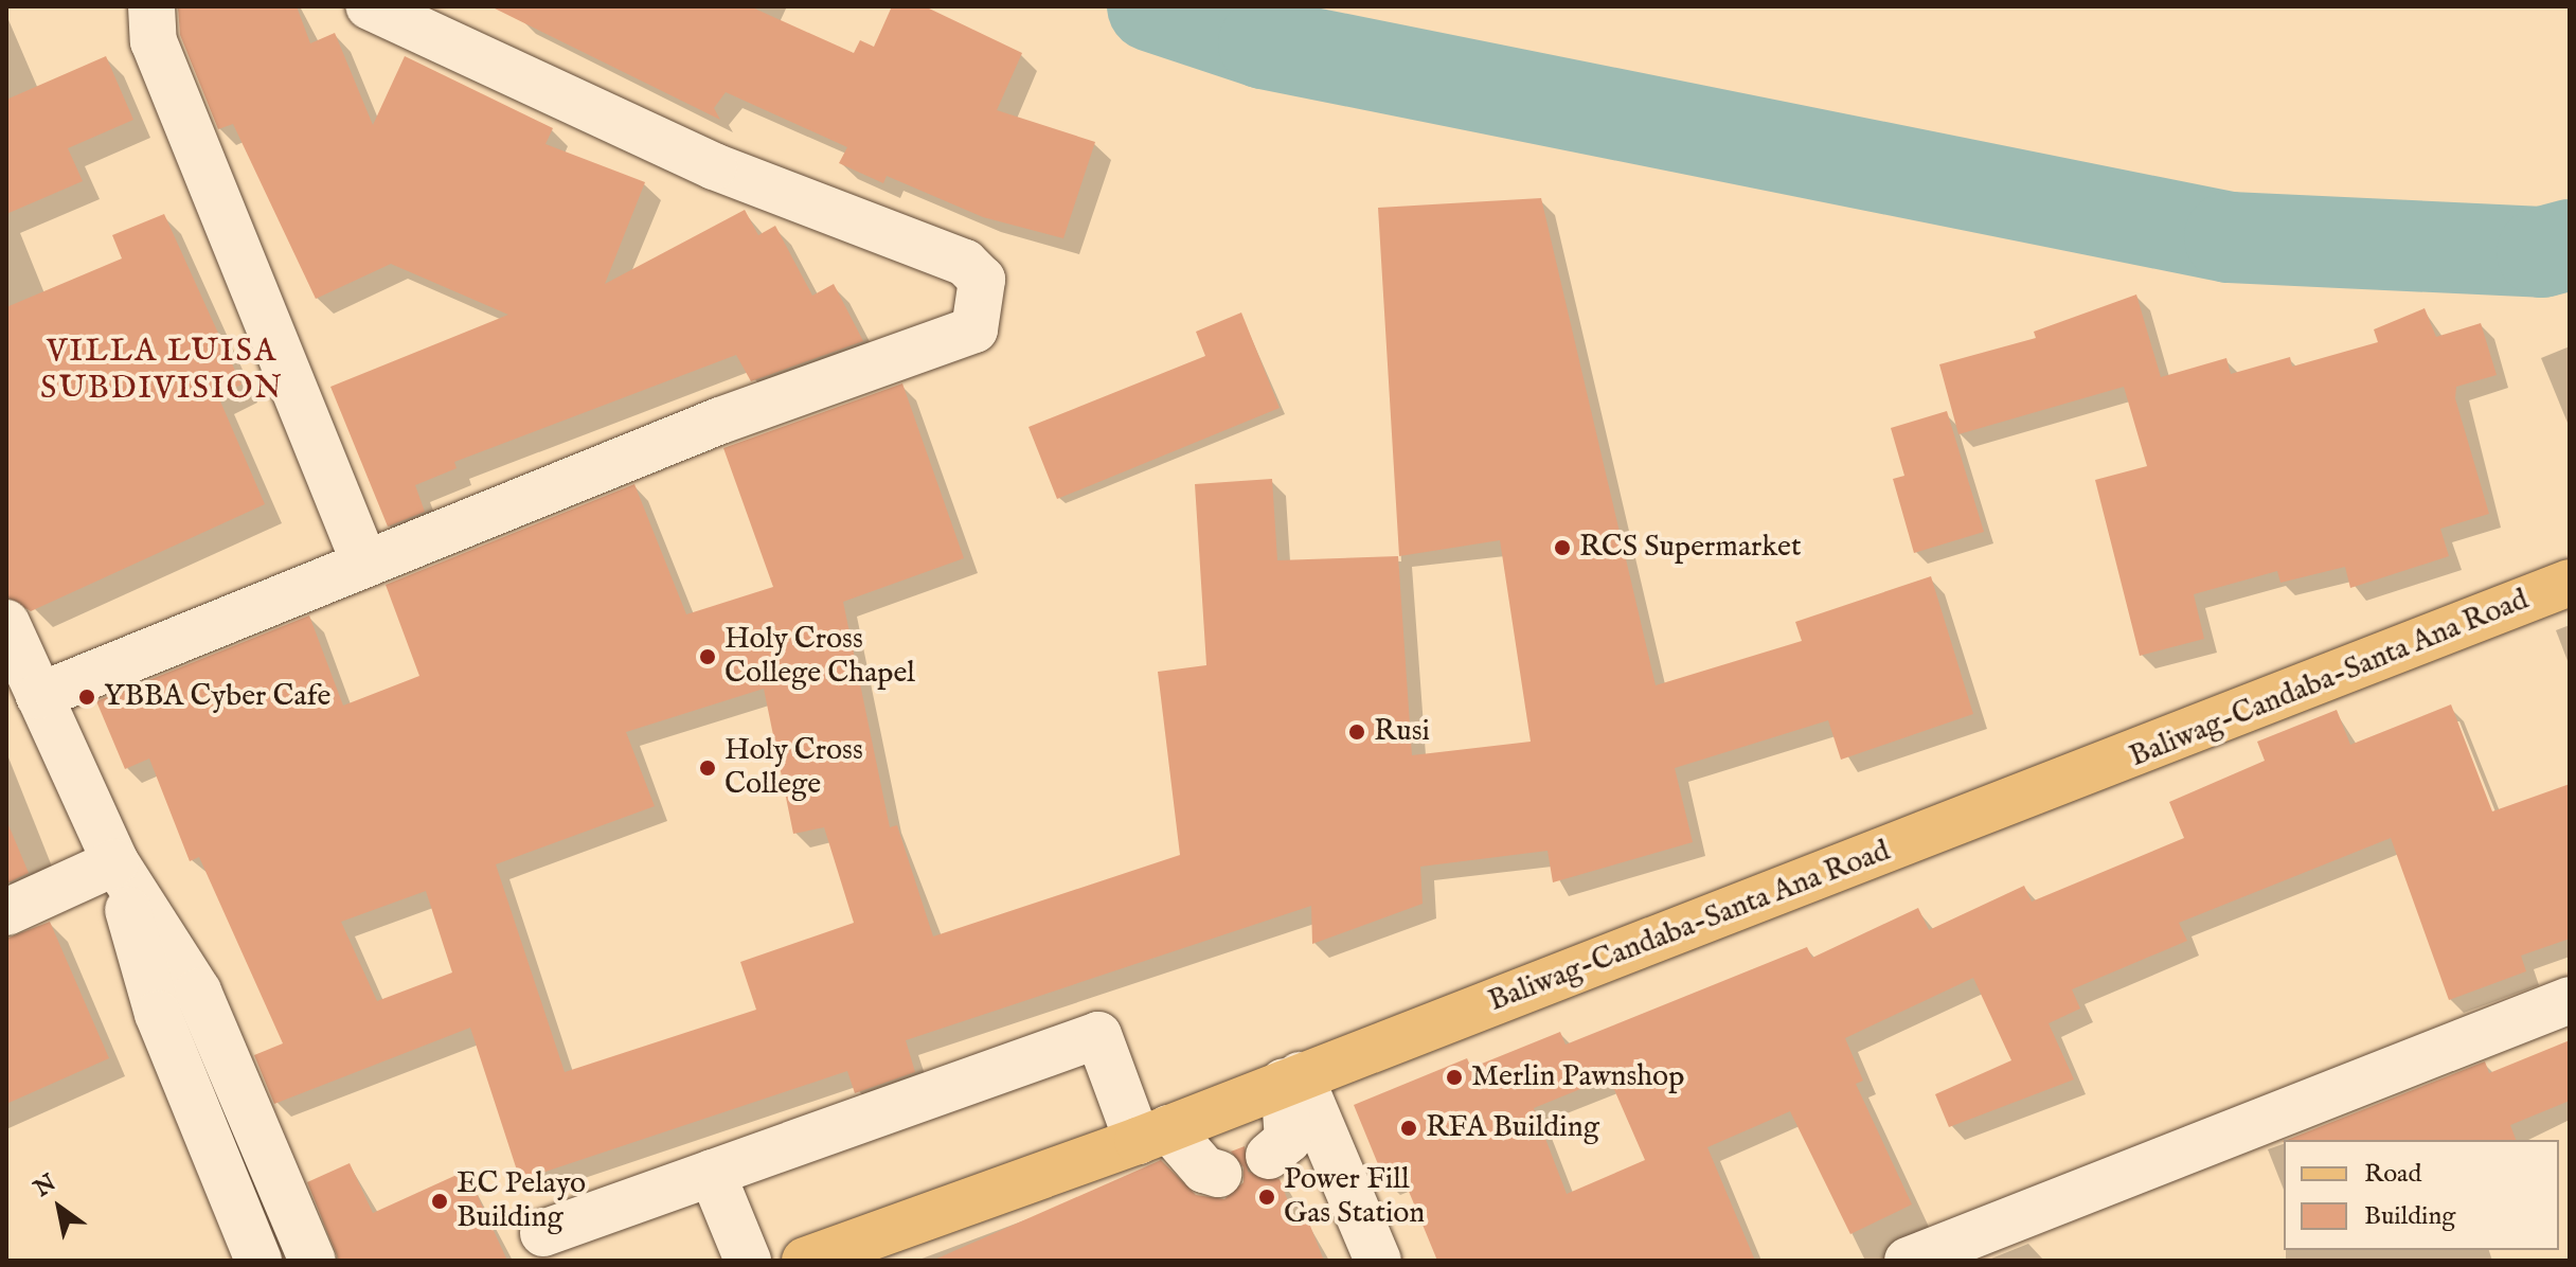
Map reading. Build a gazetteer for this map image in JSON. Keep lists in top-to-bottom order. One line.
{"streets":{"main road":["Baliwag-Candaba-Santa Ana Road"]},"districts":["VILLA LUISA SUBDIVISION"],"places":["RCS Supermarket","Holy Cross College Chapel","YBBA Cyber Cafe","Rusi","Holy Cross College","Merlin Pawnshop","RFA Building","Power Fill Gas Station","EC Pelayo Building"],"legend":["Road","Building"],"north":"top left"}
